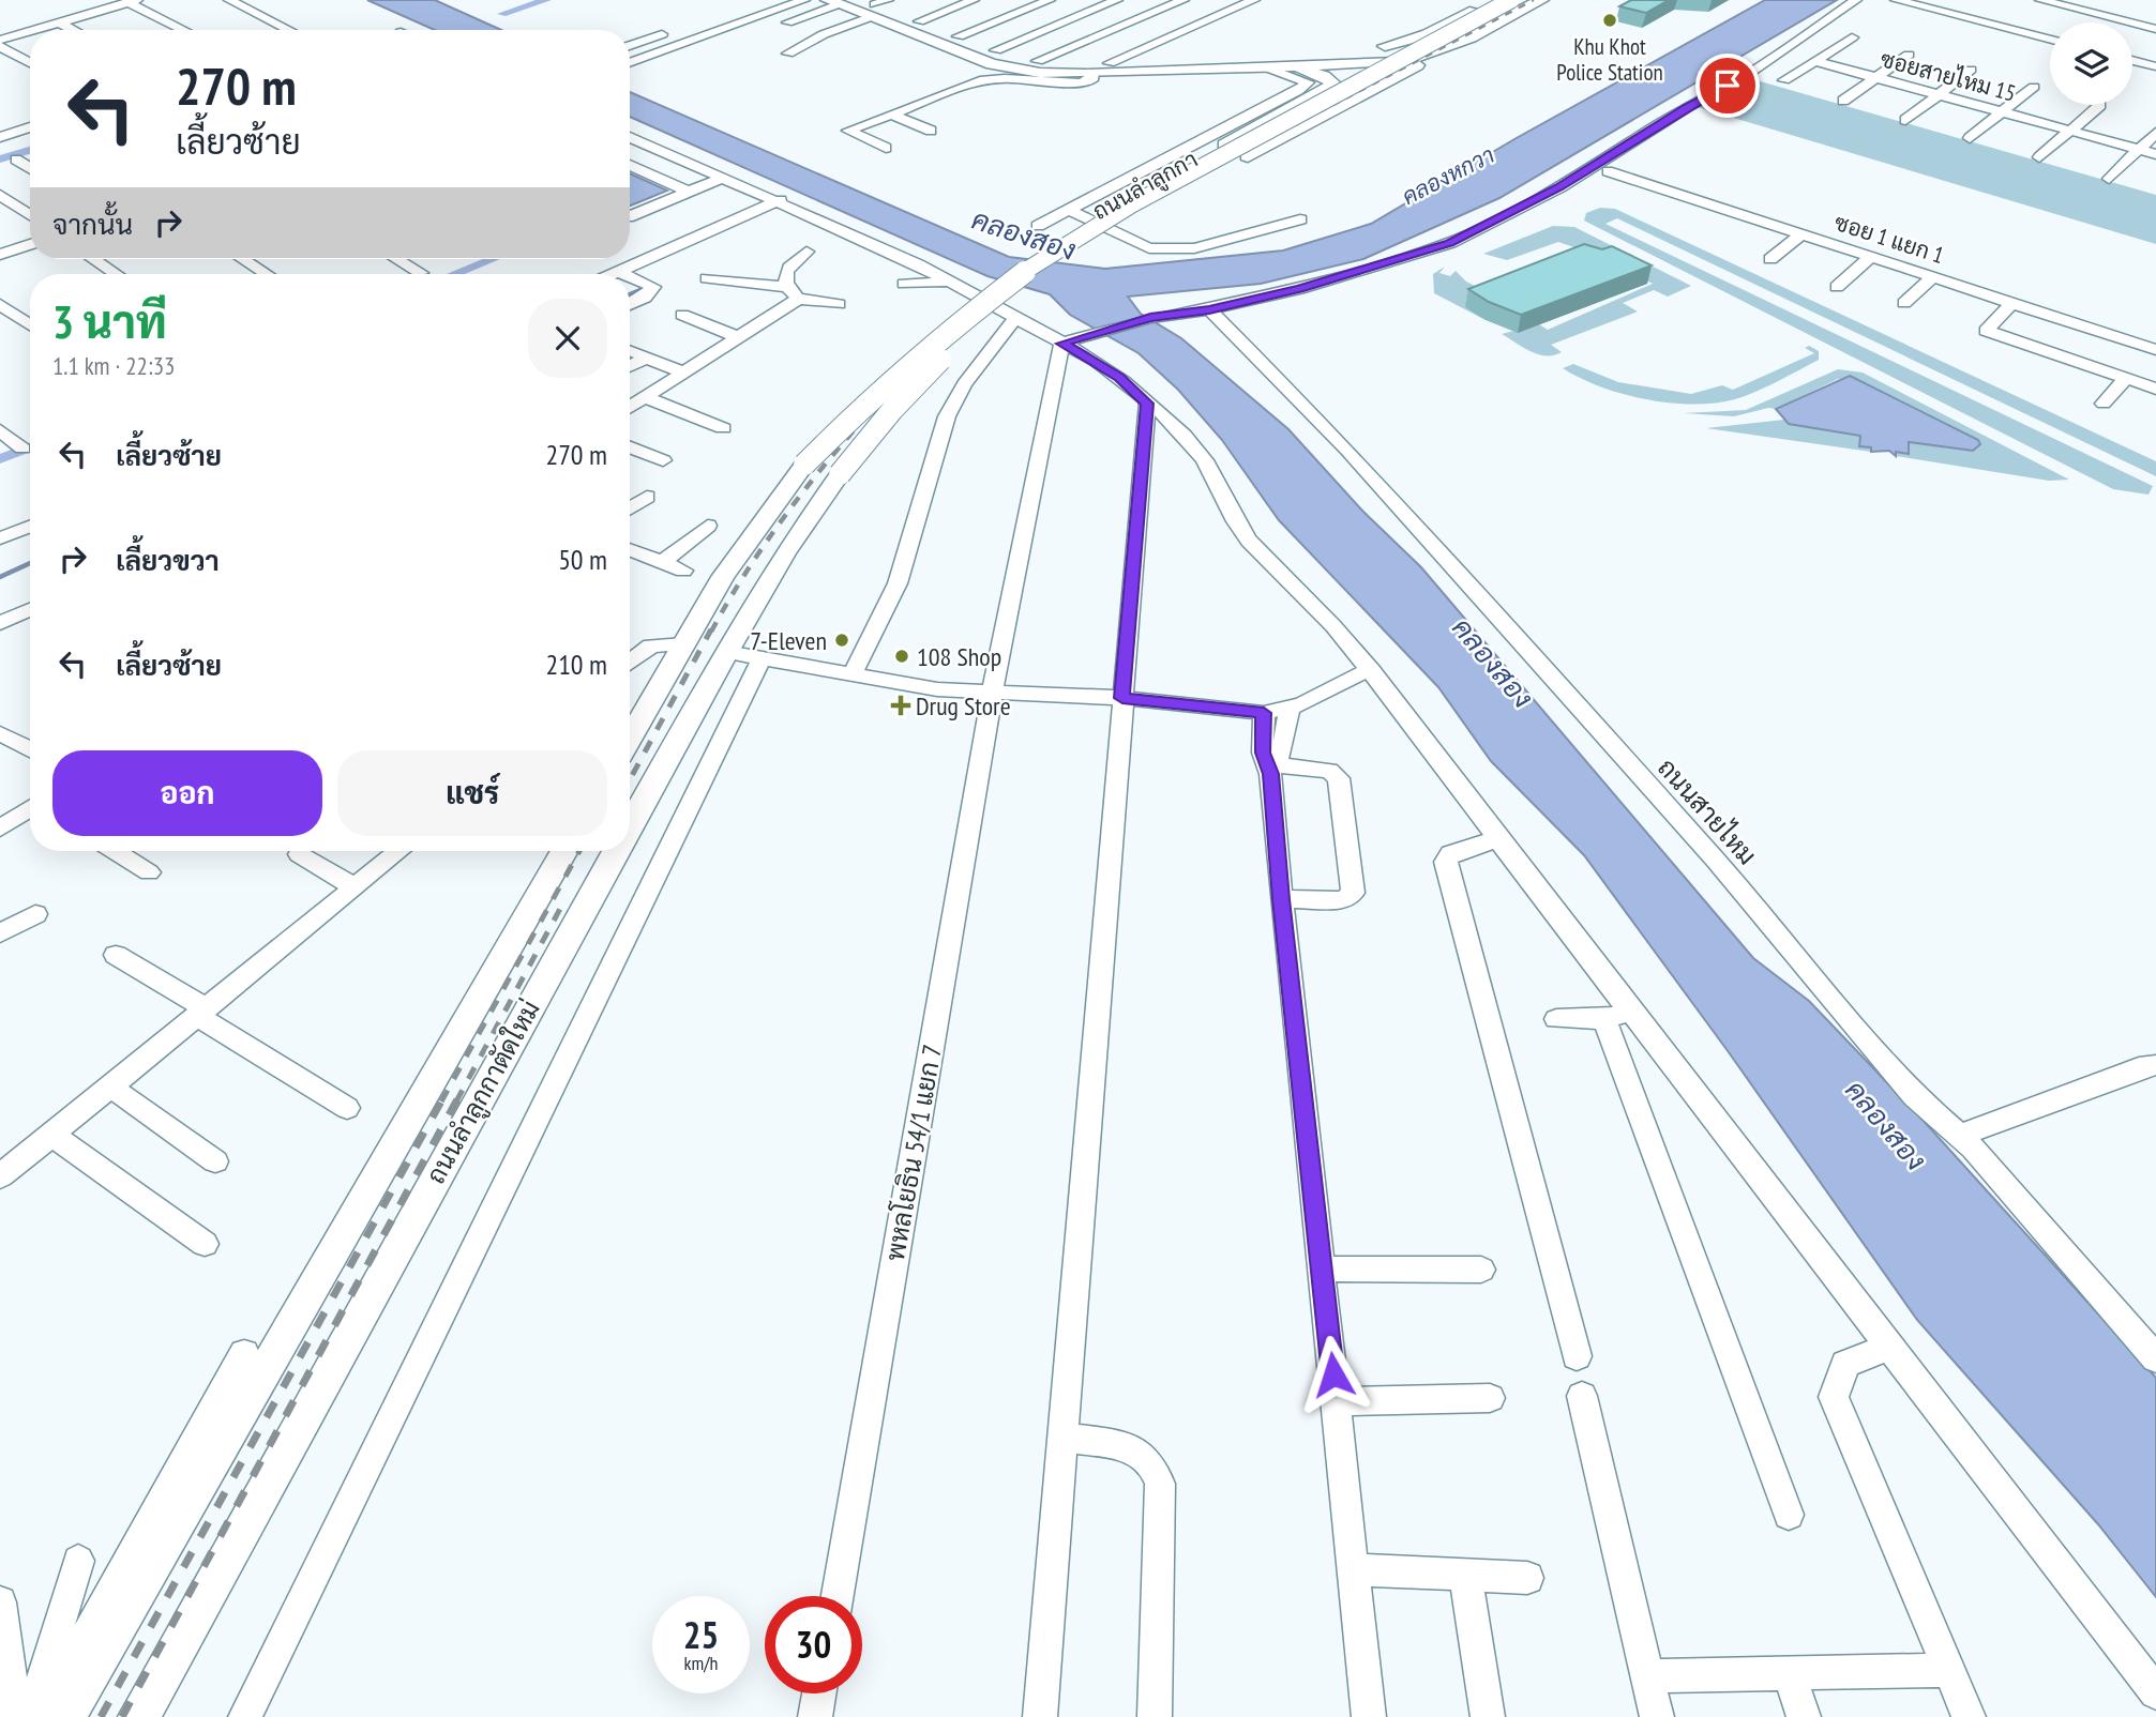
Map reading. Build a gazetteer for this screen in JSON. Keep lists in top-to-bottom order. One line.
{"streets":{"main road":["ถนนลำลูกกา","ถนนลำลูกกาตัดใหม่"],"street":["ซอยสายไหม 15","ซอย 1 แยก 1","ถนนสายไหม","พหลโยธิน 54/1 แยก 7"]},"crossings":[["ถนนลำลูกกา","ถนนลำลูกกาตัดใหม่"]],"water":["คลองหกวา","คลองสอง"],"places":{"other":["Khu Khot Police Station","7-Eleven","108 Shop"],"health":["Drug Store"]},"page":{"turn":["270 m","เลี้ยวซ้าย"],"then":"จากนั้น","heading":["3 นาที","1.1 km · 22:33"],"list":[{"name":"เลี้ยวซ้าย","value":"270 m"},{"name":"เลี้ยวขวา","value":"50 m"},{"name":"เลี้ยวซ้าย","value":"210 m"}],"buttons":["ออก","แชร์"],"speed":"25 km/h","limit":"30"}}
